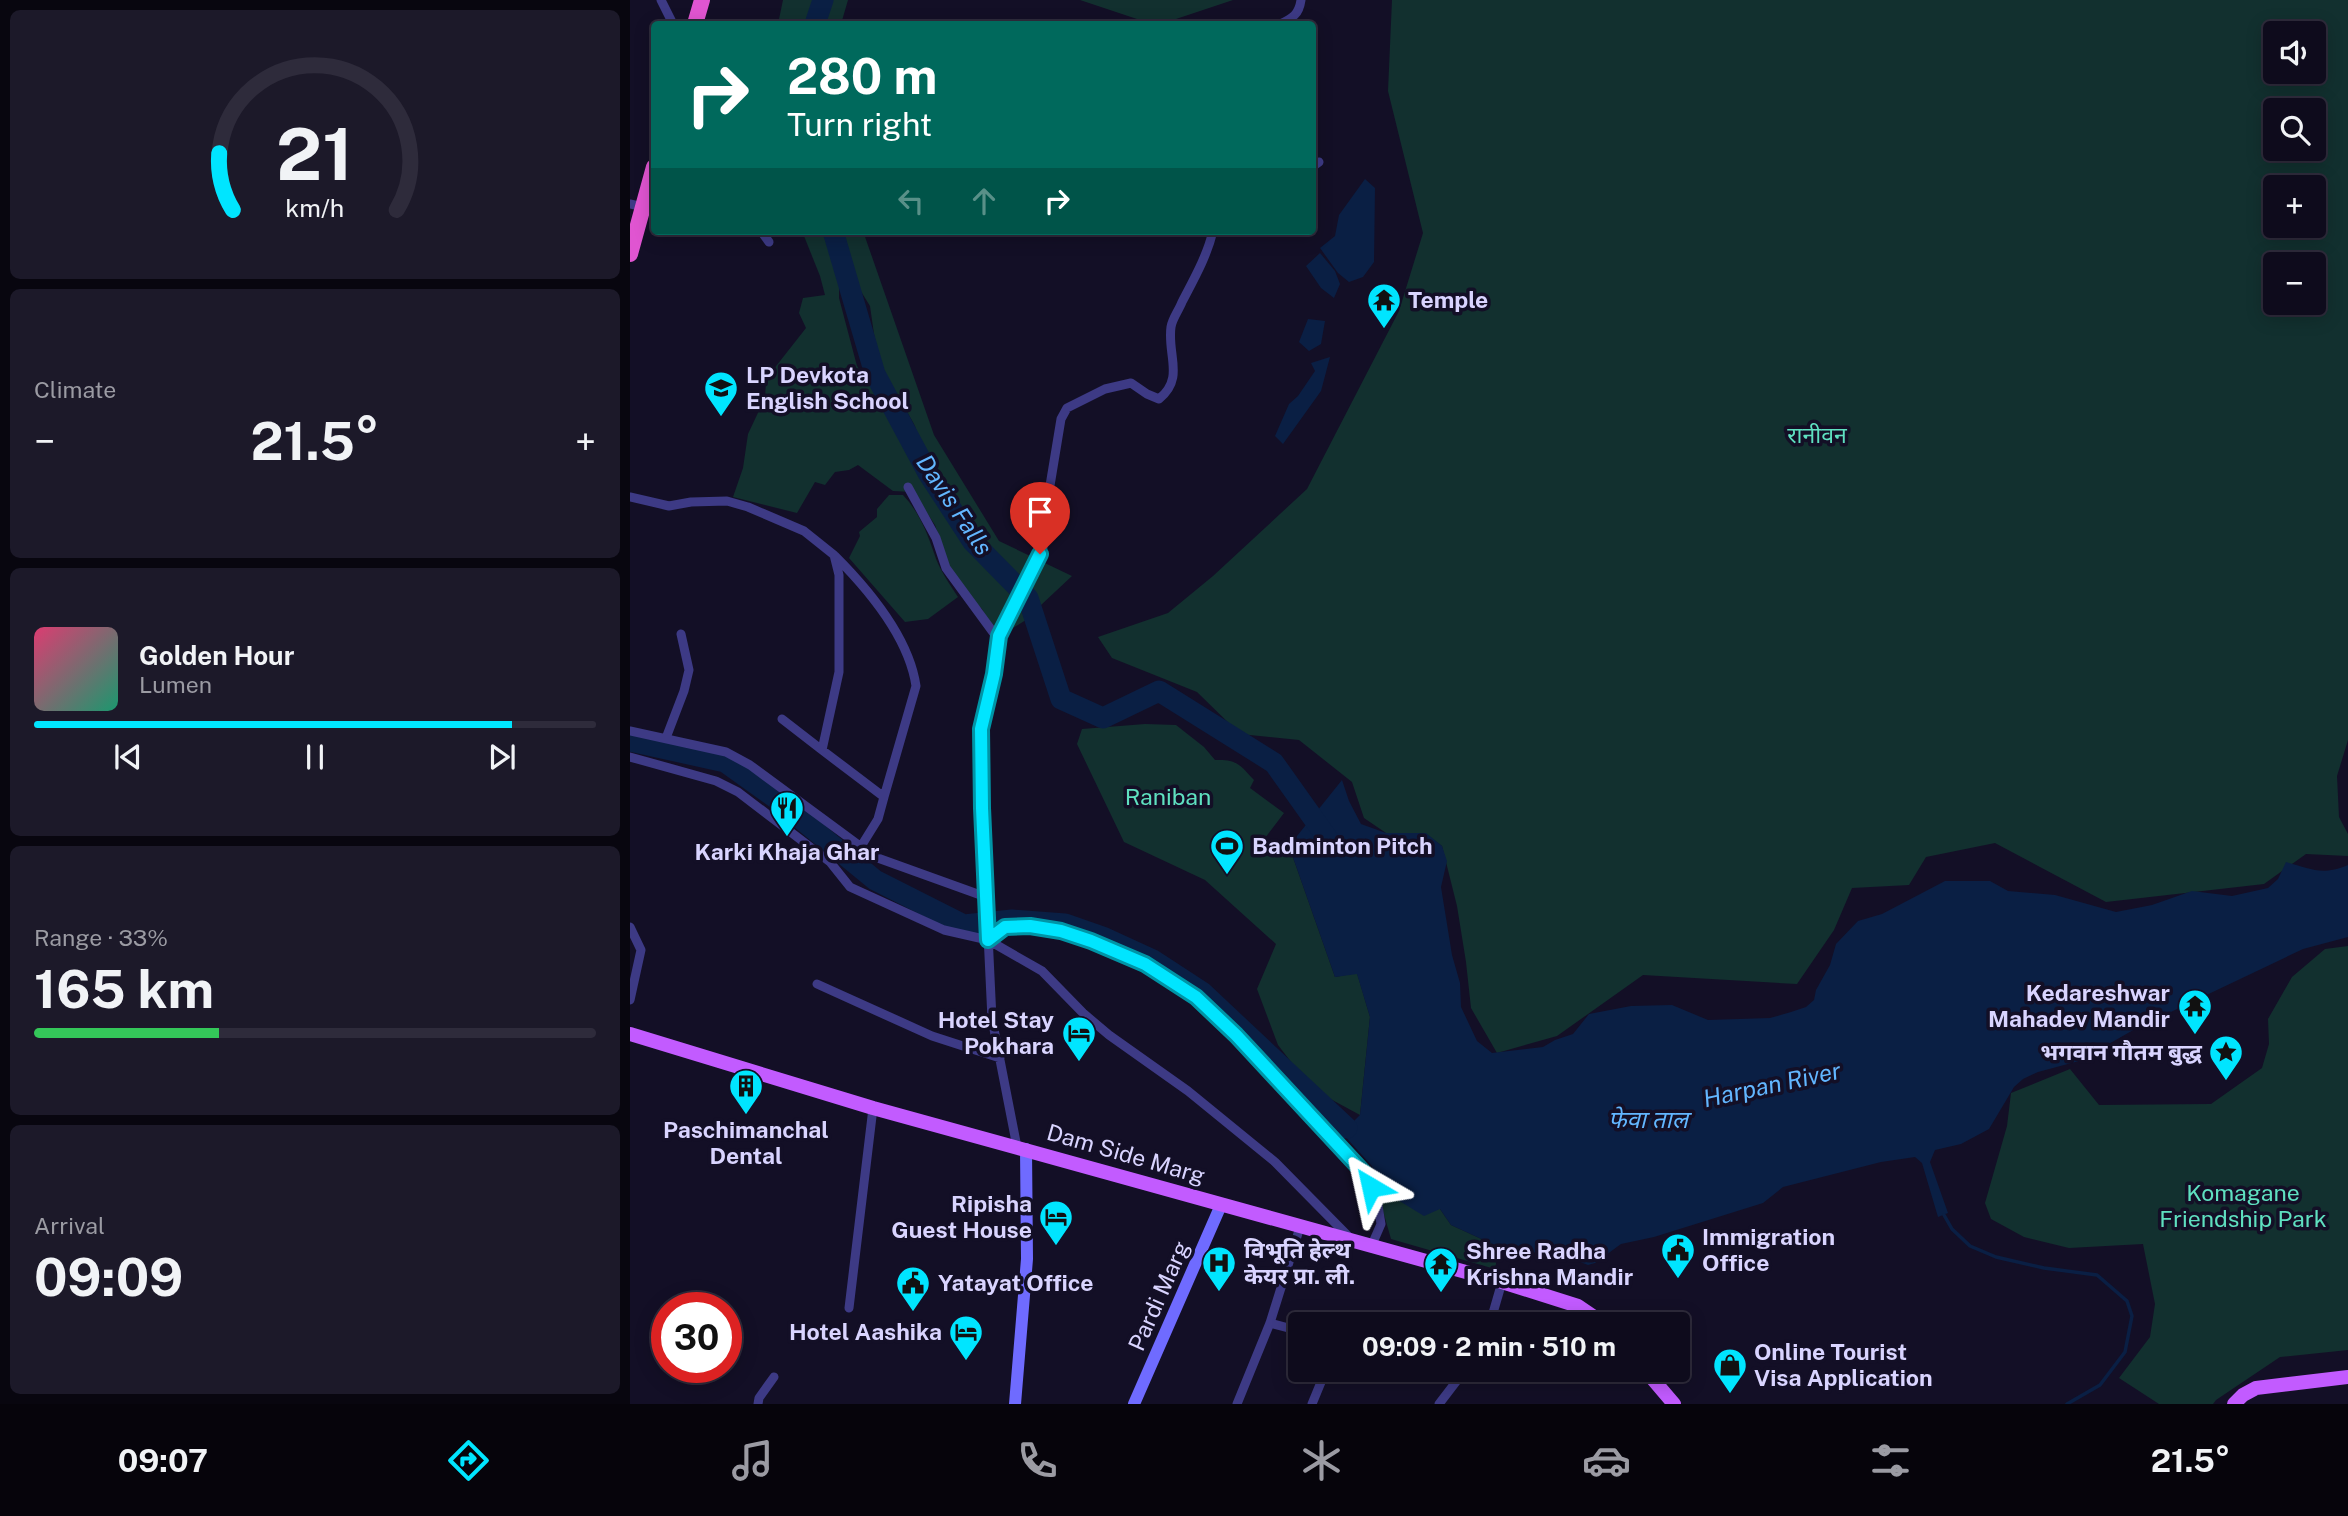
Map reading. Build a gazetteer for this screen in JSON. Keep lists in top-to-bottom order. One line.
{"streets":{"main road":["Dam Side Marg","Pardi Marg"]},"crossings":[["Dam Side Marg","Pardi Marg"]],"water":["Davis Falls","Harpan River","फेवा ताल"],"parks":["रानीवन","Raniban","Komagane Friendship Park"],"places":{"temple":["Temple","Kedareshwar Mahadev Mandir","Shree Radha Krishna Mandir"],"school or university":["LP Devkota English School"],"restaurant":["Karki Khaja Ghar"],"sports":["Badminton Pitch"],"hotel":["Hotel Stay Pokhara","Ripisha Guest House","Hotel Aashika"],"place":["भगवान गौतम बुद्ध"],"building":["Paschimanchal Dental"],"public building":["Immigration Office","Yatayat Office"],"hospital":["विभूति हेल्थ केयर प्रा. ली."],"shop":["Online Tourist Visa Application"]},"page":{"map_buttons":["+","−"],"turn":["280 m","Turn right"],"tile":["Climate",["Range · 33%","165 km"],["Arrival","09:09"]],"heat":["−","21.5°","+"],"song":["Golden Hour","Lumen"],"limit":"30","trip":"09:09 · 2 min · 510 m","tabs":["09:07","21.5°"],"gauge":["21","km/h"]}}
